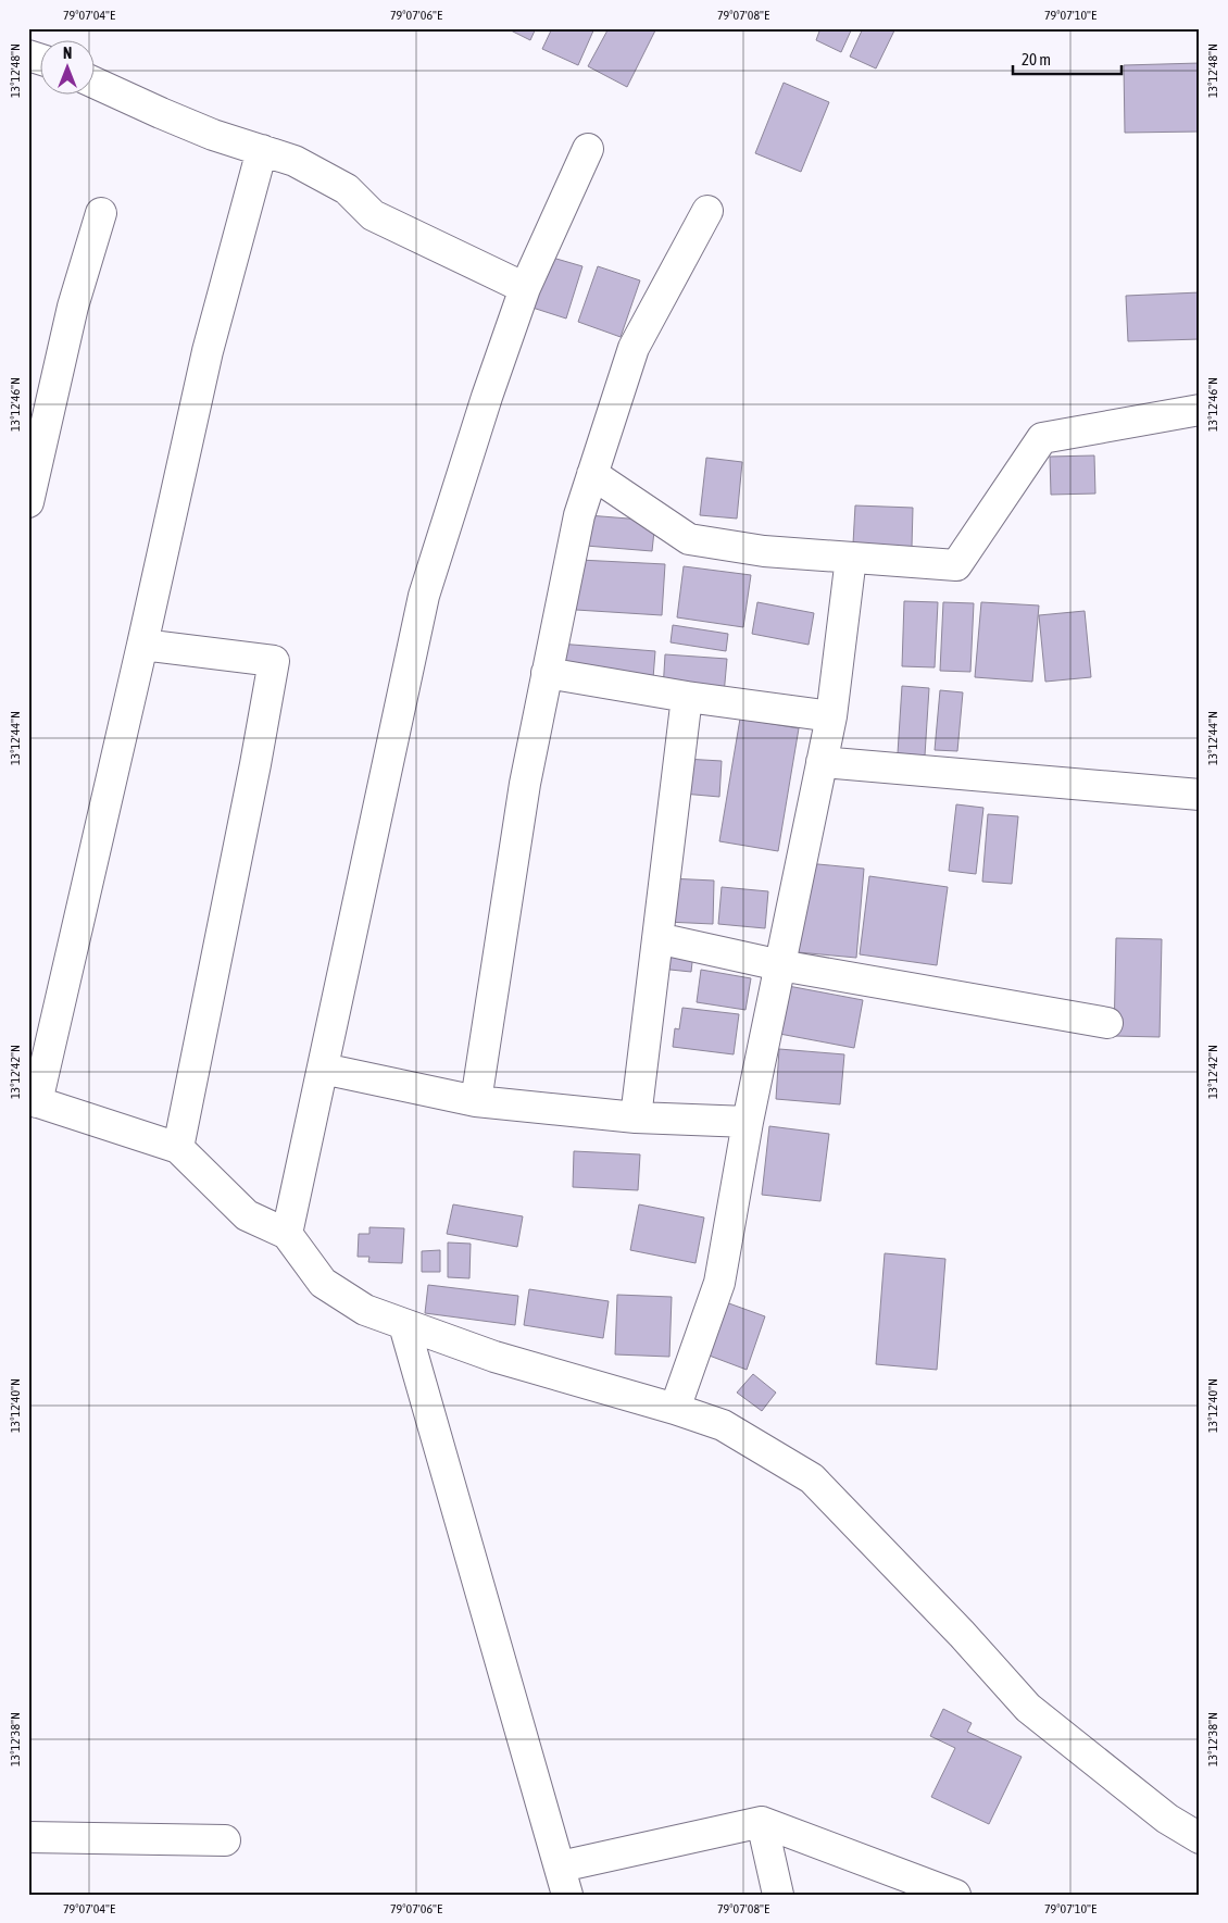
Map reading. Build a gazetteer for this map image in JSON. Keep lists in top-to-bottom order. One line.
{"scale_bar":"20 m","north":"top","coordinates":["79°07'04\"E","79°07'06\"E","79°07'08\"E","79°07'10\"E","13°12'48\"N","13°12'46\"N","13°12'44\"N","13°12'42\"N","13°12'40\"N","13°12'38\"N"]}
